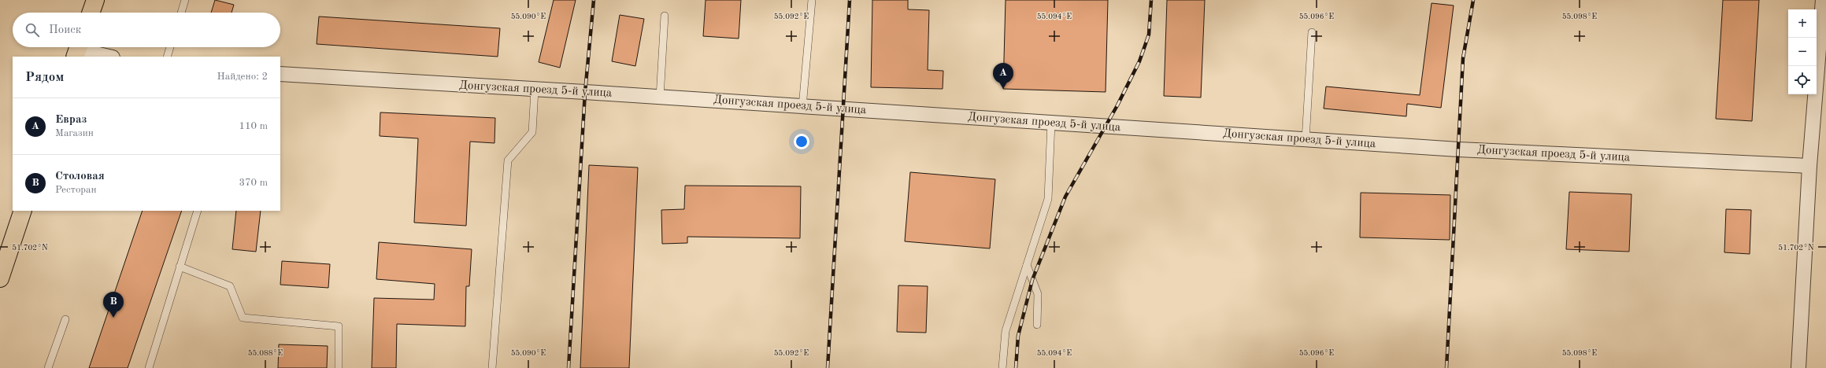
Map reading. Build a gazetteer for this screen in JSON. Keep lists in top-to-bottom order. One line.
{"streets":{"street":["Донгузская проезд 5-й улица"]},"page":{"map_buttons":["+","−"],"search":"Поиск","heading":["Рядом","Найдено: 2"],"pins":["A","B"],"list":[{"mark":"A","name":"Евраз","note":"Магазин","value":"110 m"},{"mark":"B","name":"Столовая","note":"Ресторан","value":"370 m"}]},"coordinates":["55.090°E","55.092°E","55.094°E","55.096°E","55.098°E","51.702°N","55.088°E"]}
